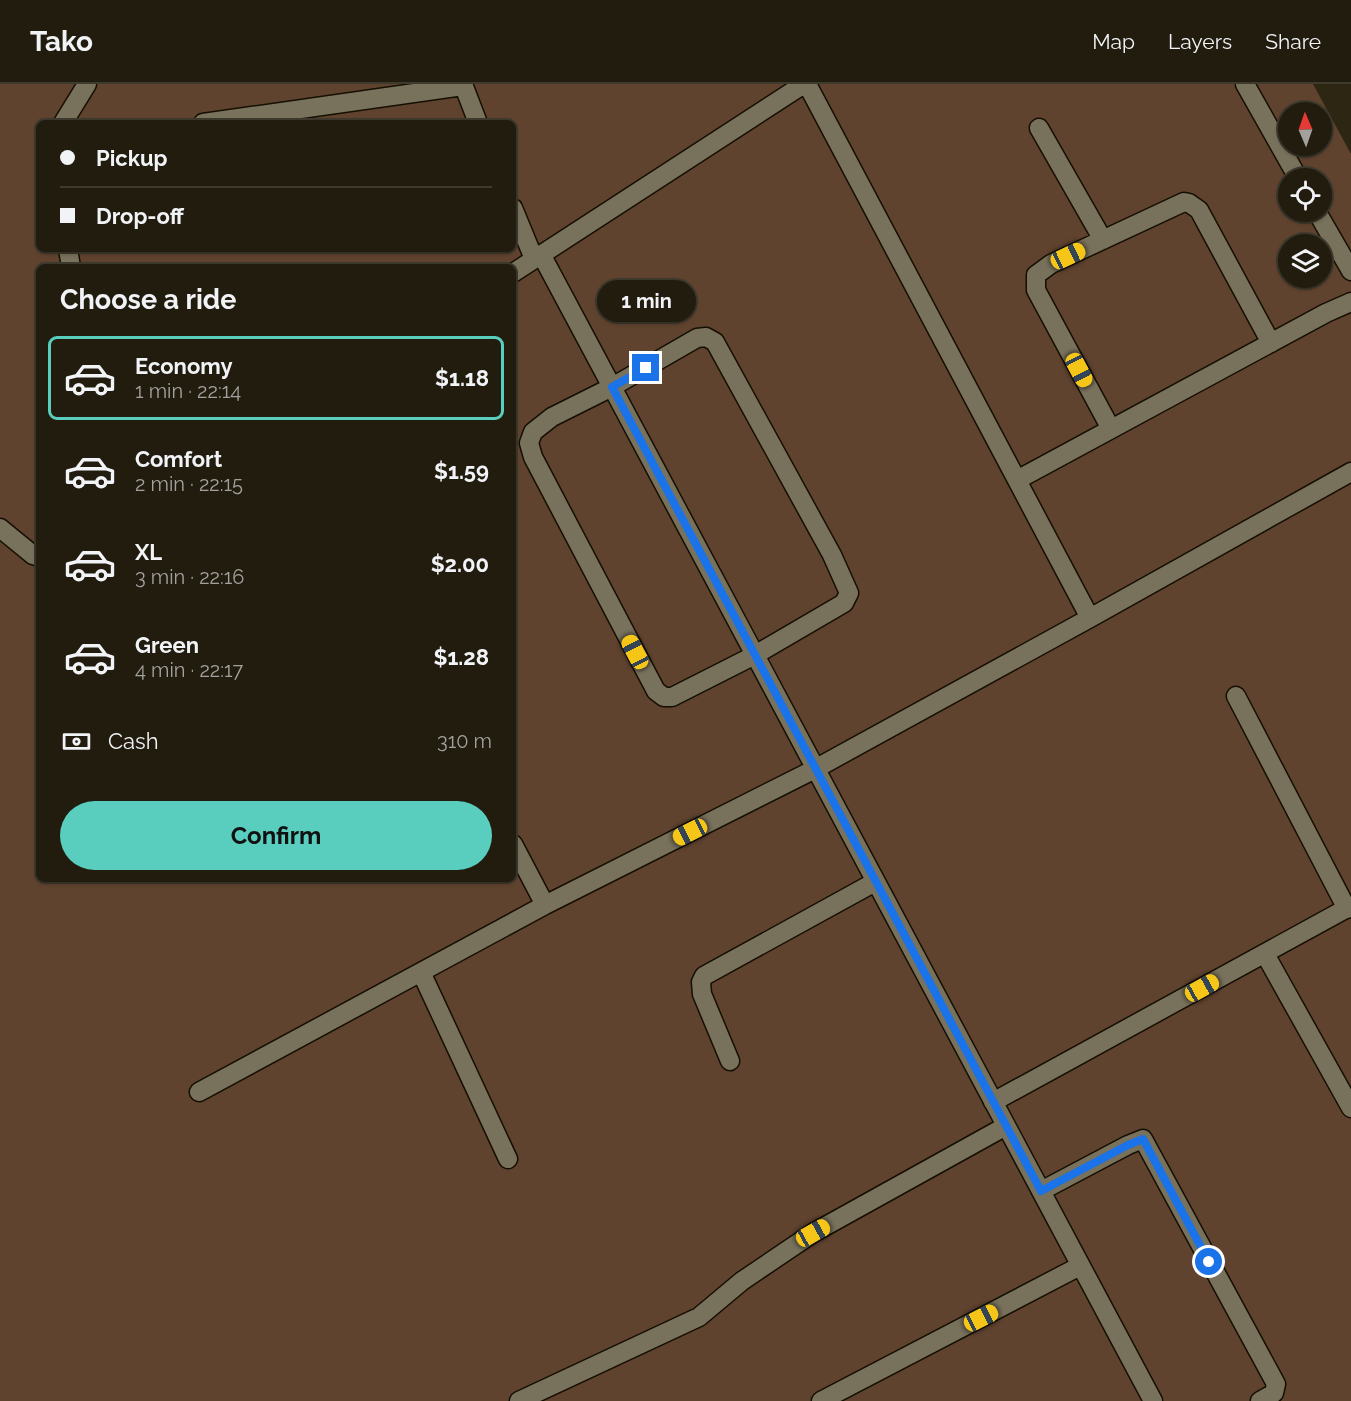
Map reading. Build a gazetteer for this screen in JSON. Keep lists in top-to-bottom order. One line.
{"north":"top","page":{"header":"Tako","nav":["Map","Layers","Share"],"banner":["Pickup","Drop-off"],"heading":"Choose a ride","bubble":"1 min","list":[{"name":"Economy","note":"1 min · 22:14","value":"$1.18"},{"name":"Comfort","note":"2 min · 22:15","value":"$1.59"},{"name":"XL","note":"3 min · 22:16","value":"$2.00"},{"name":"Green","note":"4 min · 22:17","value":"$1.28"}],"pay":["Cash","310 m"],"buttons":"Confirm"}}
